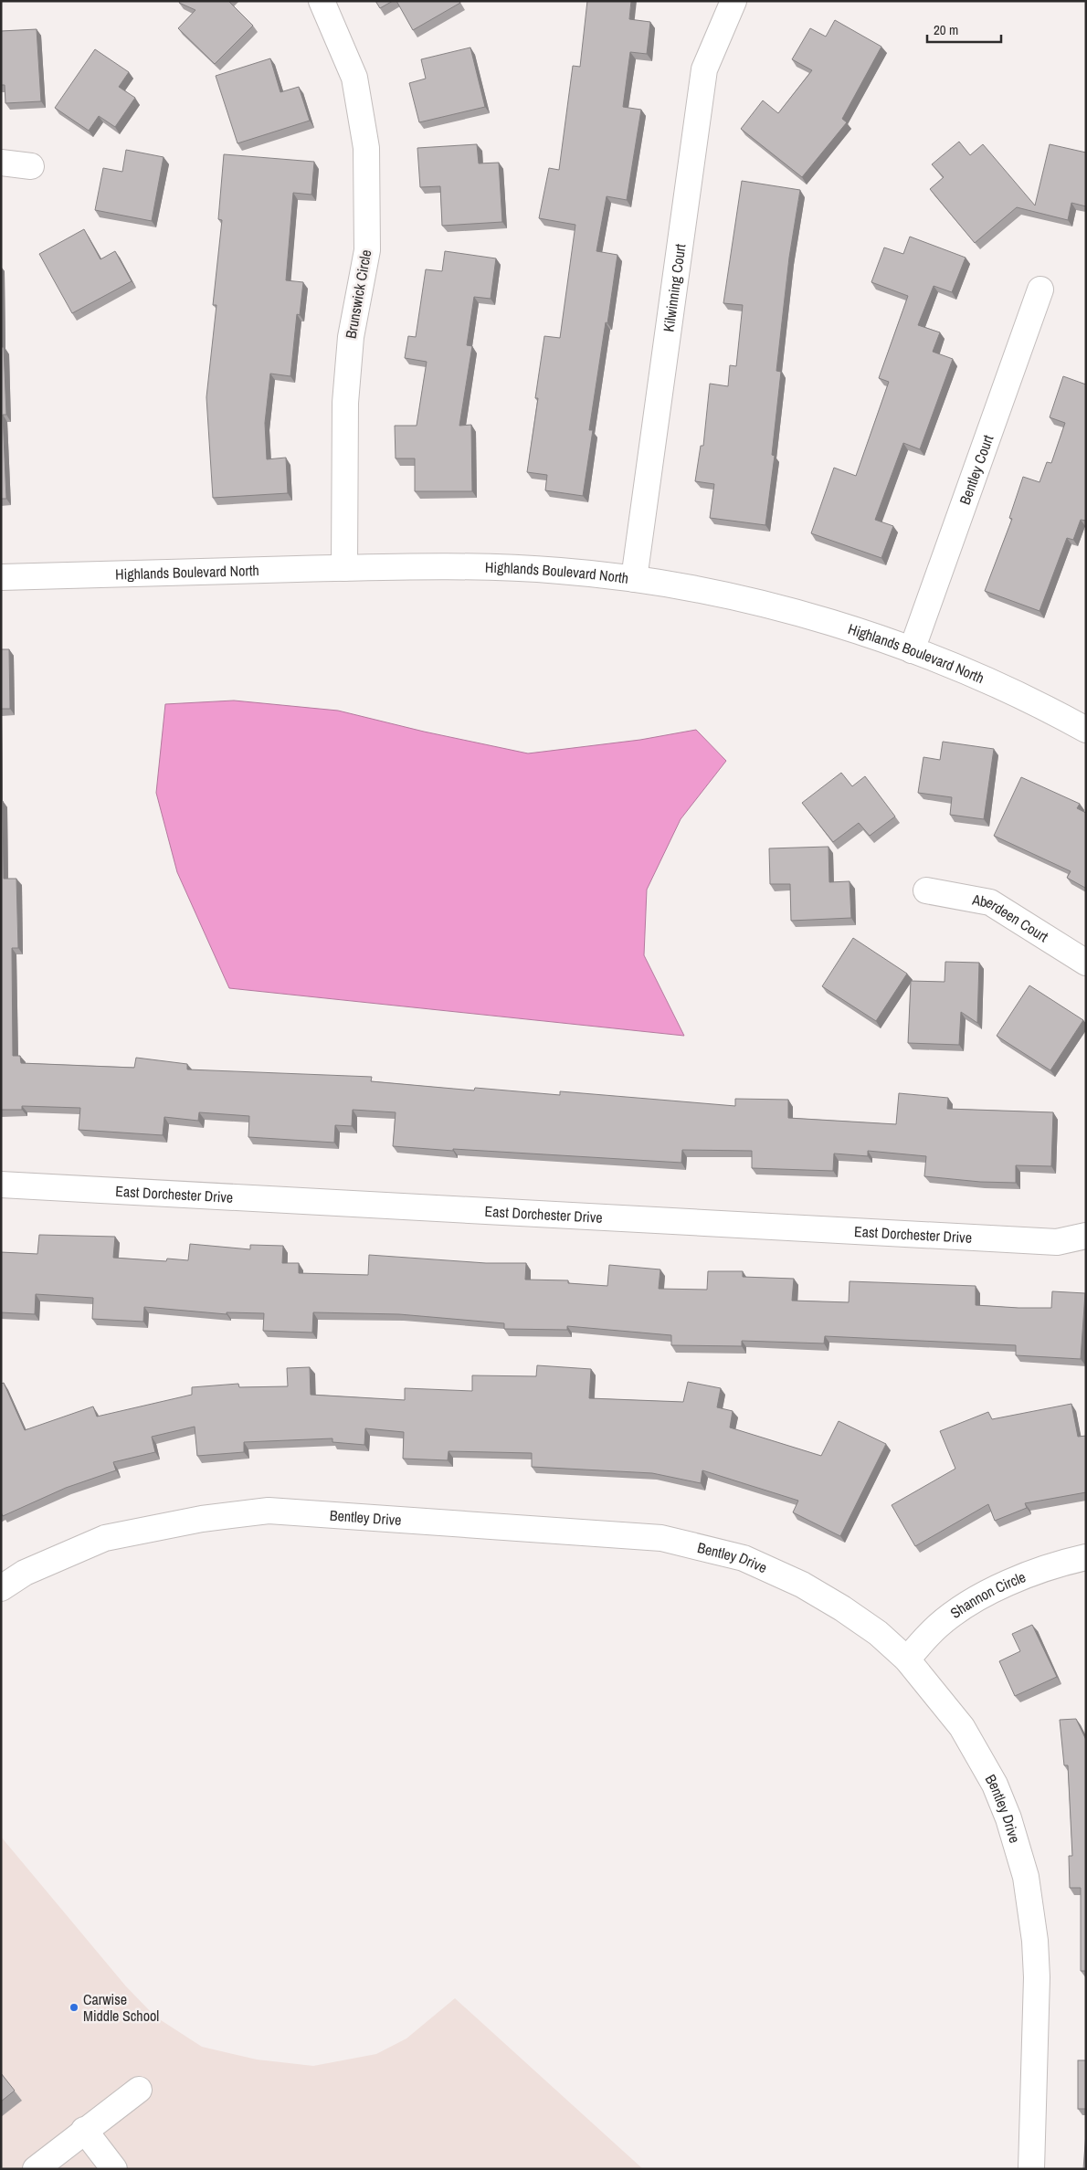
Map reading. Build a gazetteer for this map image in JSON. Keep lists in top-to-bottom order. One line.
{"streets":{"street":["Kilwinning Court","Brunswick Circle","Bentley Court","Highlands Boulevard North","Aberdeen Court","East Dorchester Drive","Bentley Drive","Shannon Circle"]},"crossings":[["Kilwinning Court","Highlands Boulevard North"],["Brunswick Circle","Highlands Boulevard North"],["Bentley Court","Highlands Boulevard North"],["Bentley Drive","Shannon Circle"]],"places":["Carwise Middle School"],"scale_bar":"20 m"}
